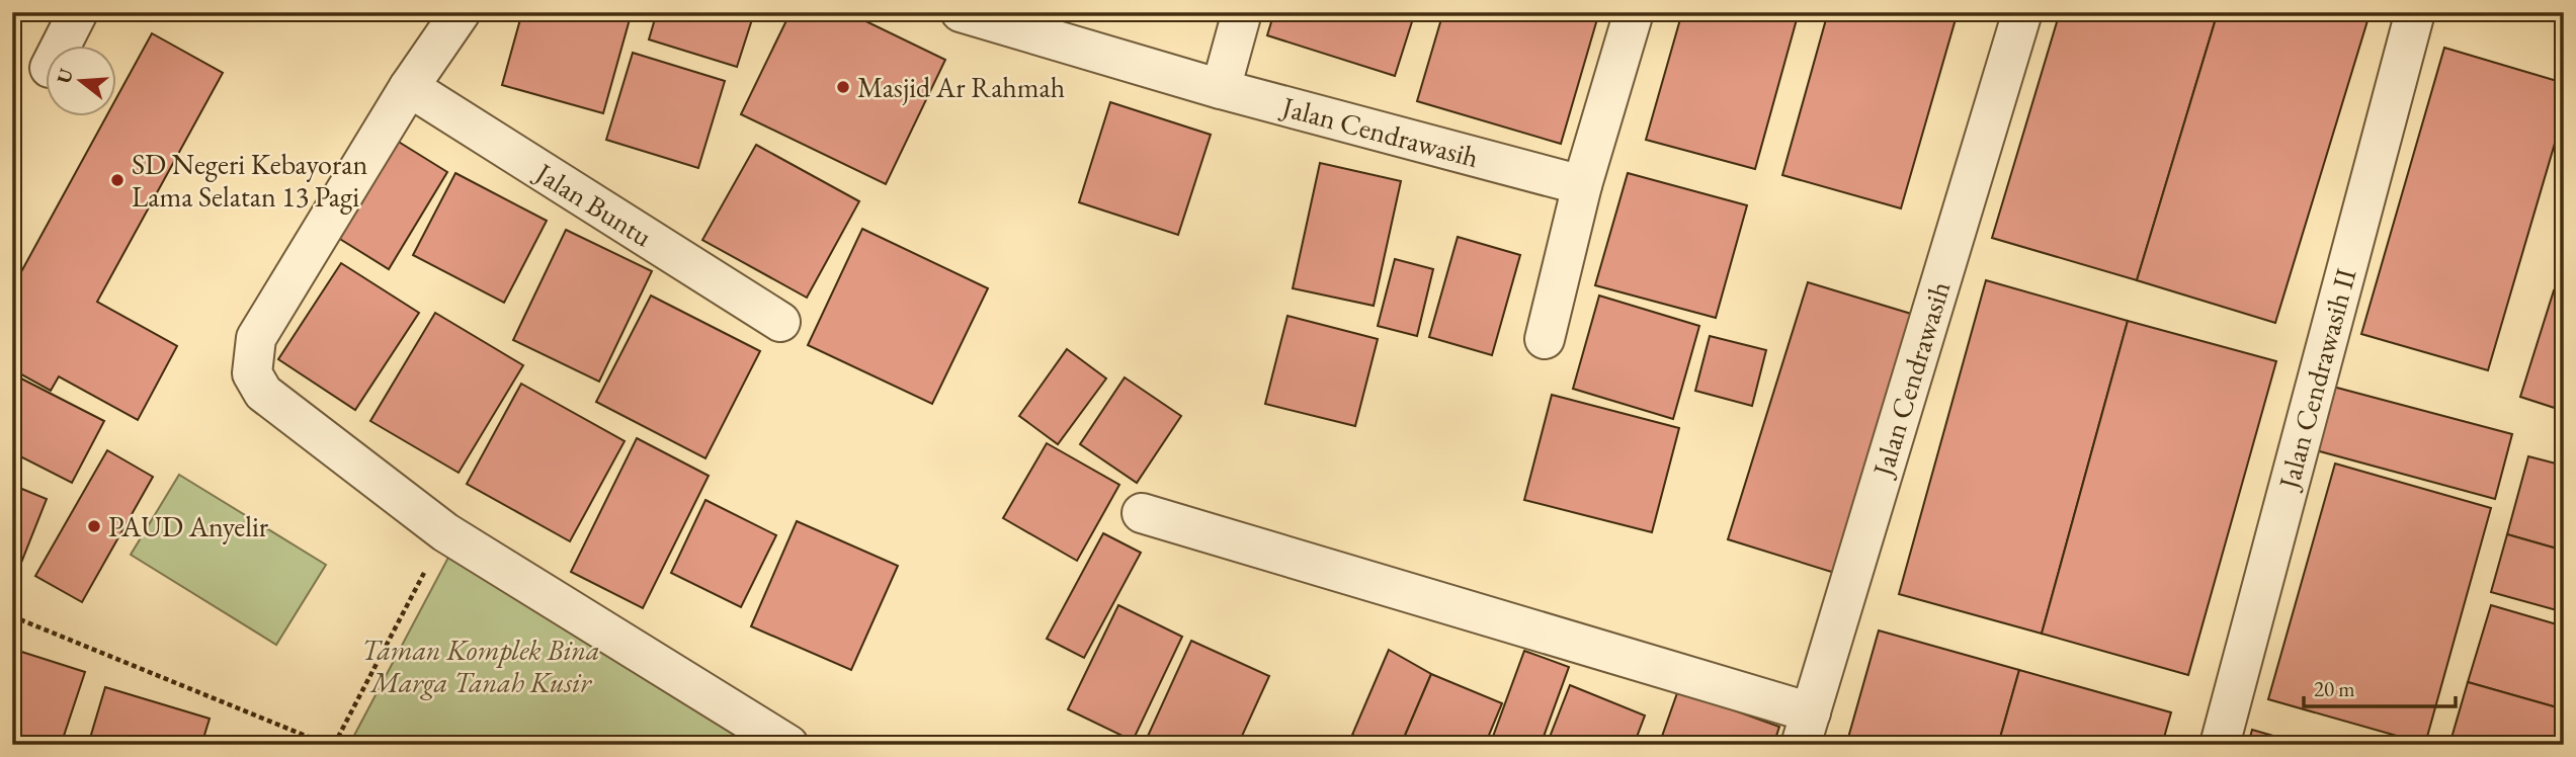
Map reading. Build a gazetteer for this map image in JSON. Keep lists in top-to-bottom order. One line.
{"streets":{"street":["Jalan Cendrawasih","Jalan Buntu","Jalan Cendrawasih II"]},"parks":["Taman Komplek Bina Marga Tanah Kusir"],"places":["Masjid Ar Rahmah","SD Negeri Kebayoran Lama Selatan 13 Pagi","PAUD Anyelir"],"scale_bar":"20 m","north":"left"}
